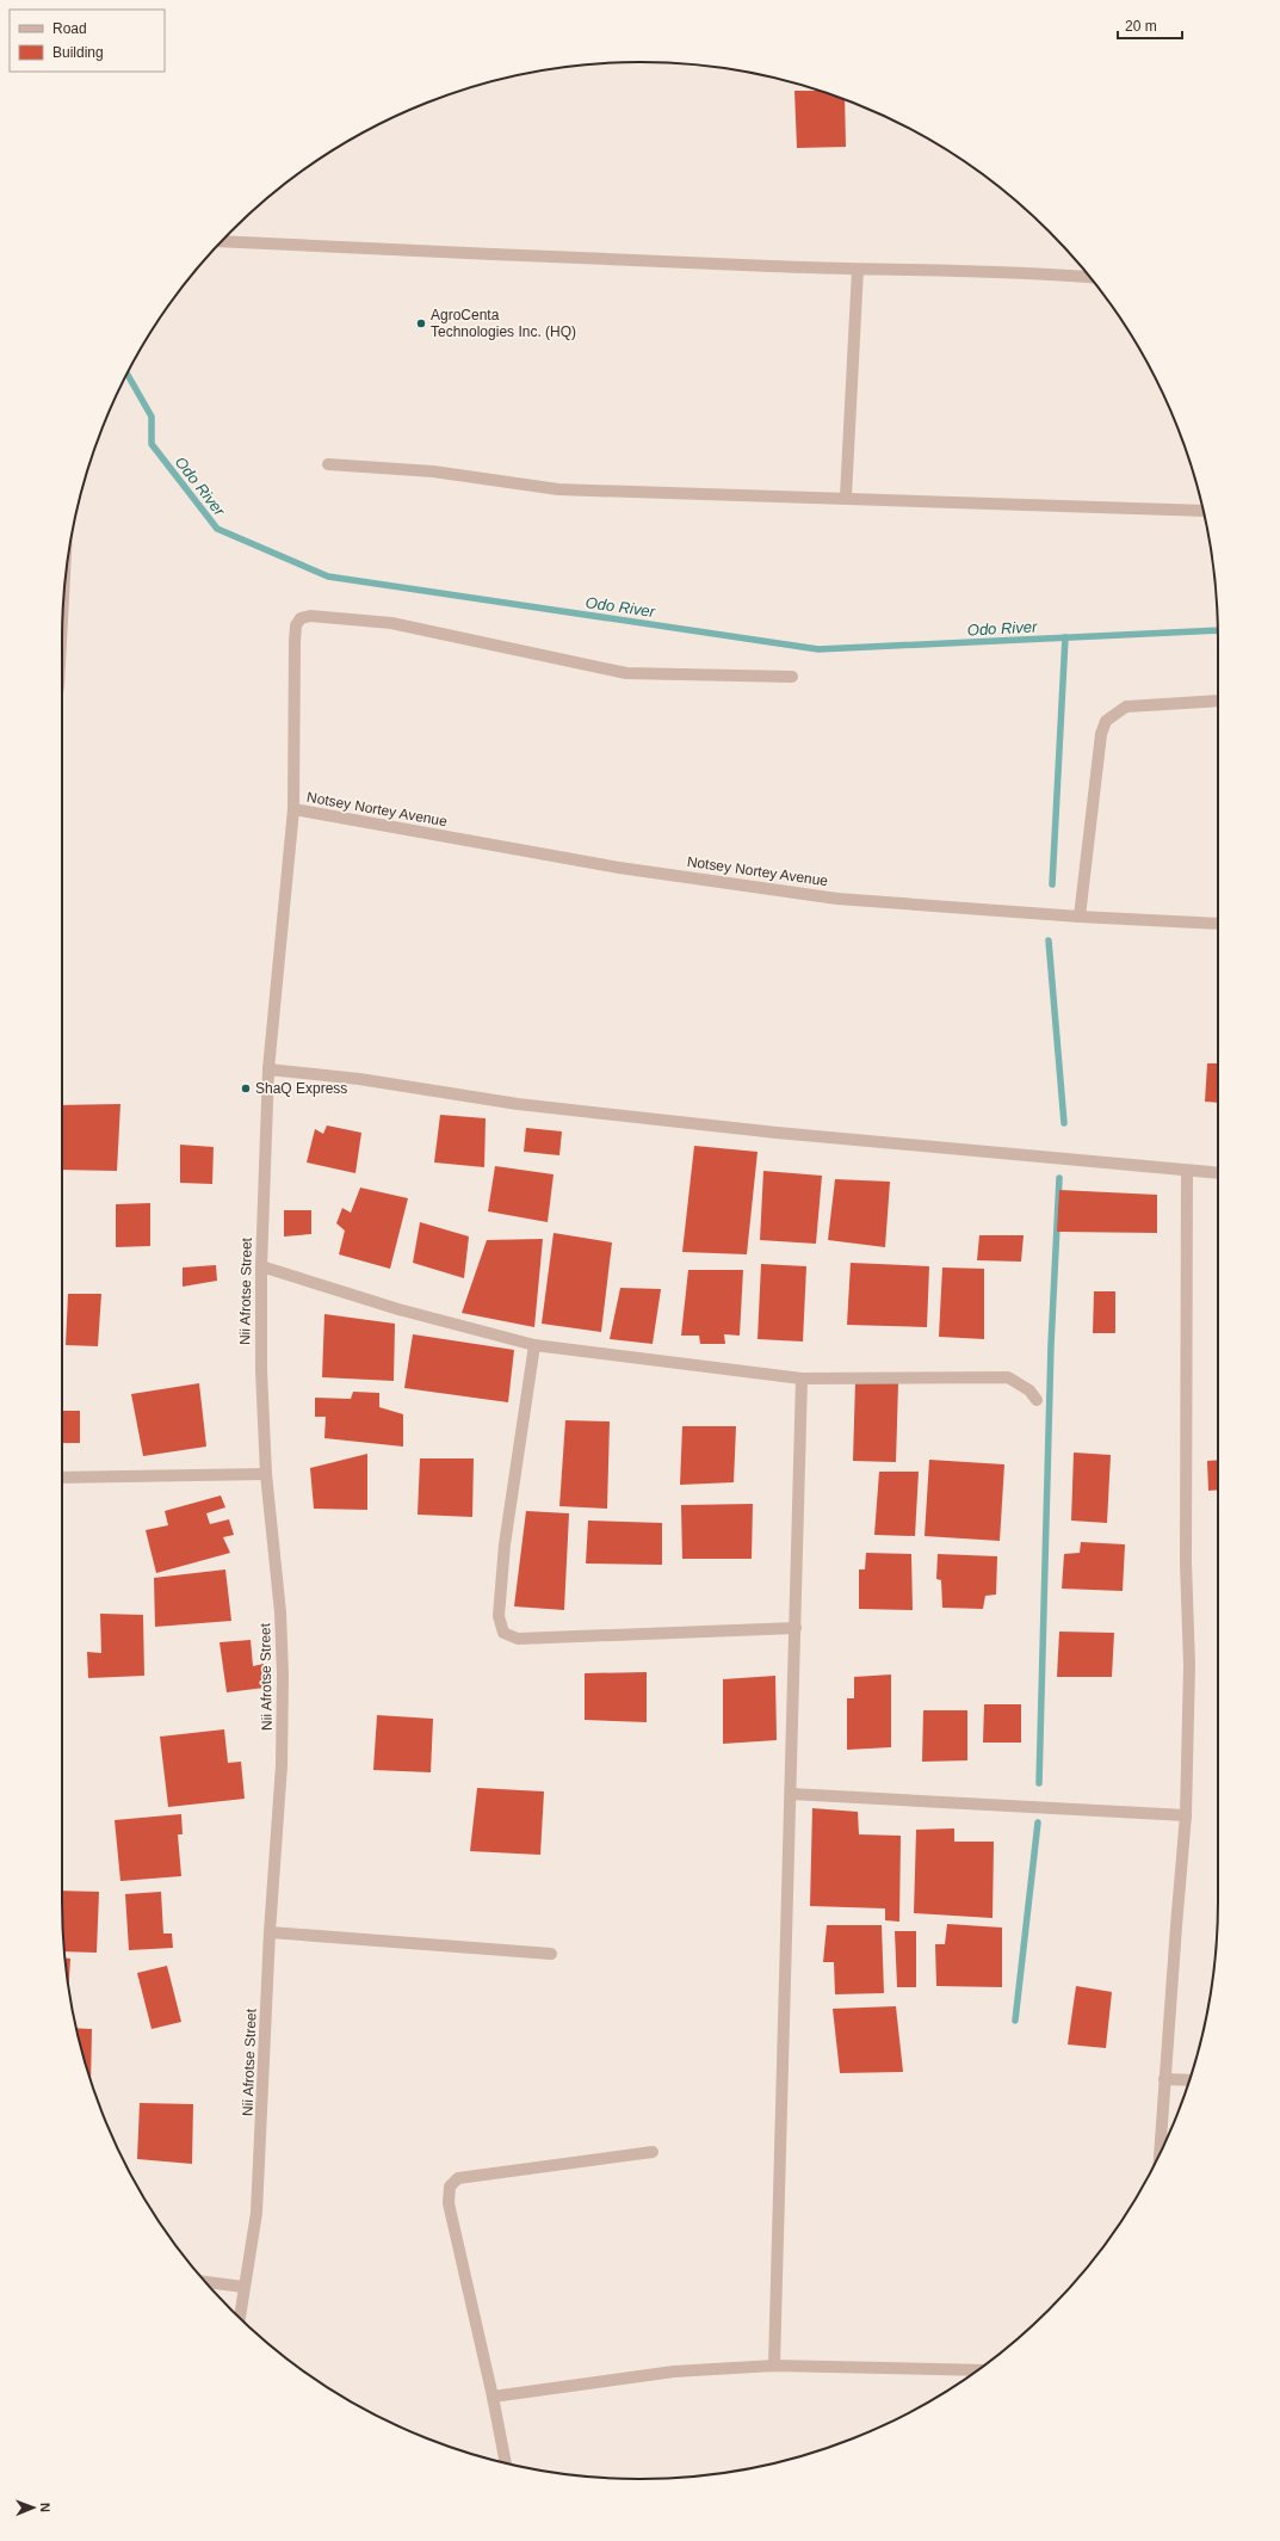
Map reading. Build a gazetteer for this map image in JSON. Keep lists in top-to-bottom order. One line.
{"streets":{"street":["Notsey Nortey Avenue","Nii Afrotse Street"]},"crossings":[["Notsey Nortey Avenue","Nii Afrotse Street"]],"water":["Odo River"],"places":["AgroCenta Technologies Inc. (HQ)","ShaQ Express"],"legend":["Road","Building"],"scale_bar":"20 m","north":"right"}
